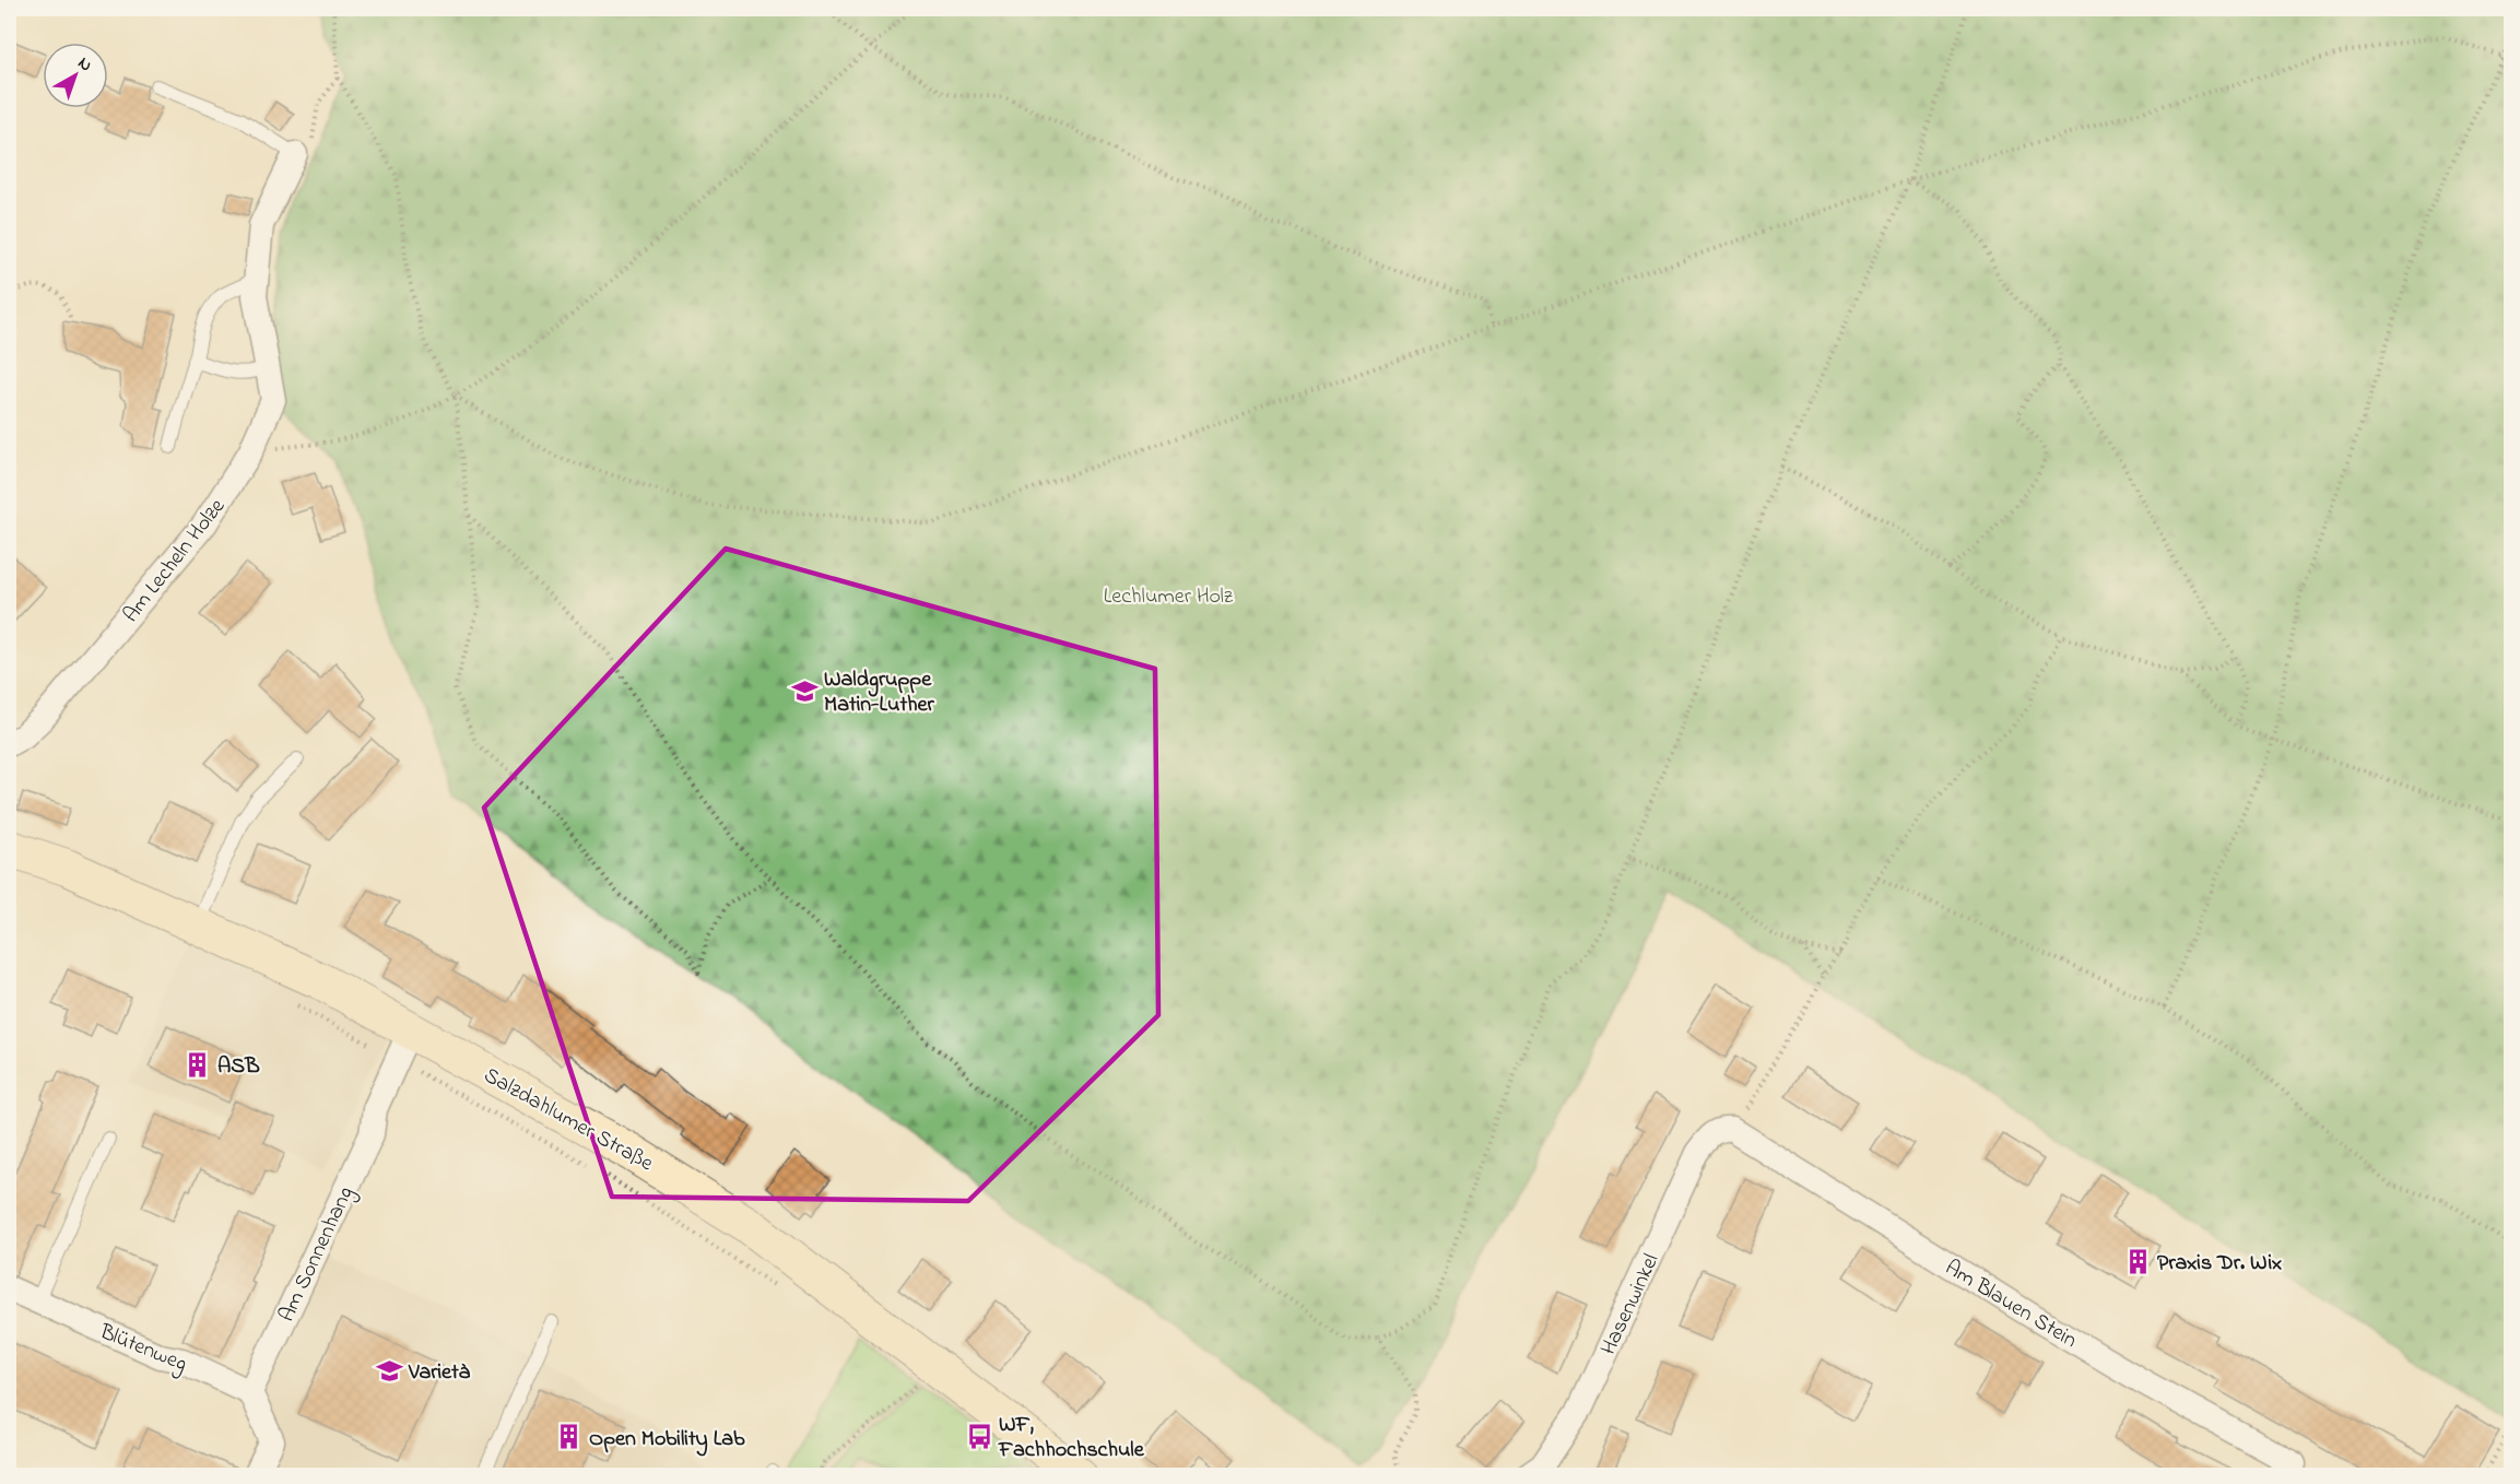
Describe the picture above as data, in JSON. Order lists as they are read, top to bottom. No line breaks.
{"streets":{"main road":["Salzdahlumer Straße"],"street":["Am Lecheln Holze","Am Sonnenhang","Am Blauen Stein","Hasenwinkel","Blütenweg"]},"crossings":[["Salzdahlumer Straße","Am Sonnenhang"],["Am Sonnenhang","Blütenweg"],["Am Blauen Stein","Hasenwinkel"]],"parks":["Lechlumer Holz"],"places":{"school or university":["Waldgruppe Matin-Luther","Varietà"],"building":["ASB","Praxis Dr. Wix","Open Mobility Lab"],"bus stop":["WF, Fachhochschule"]},"north":"top right"}
